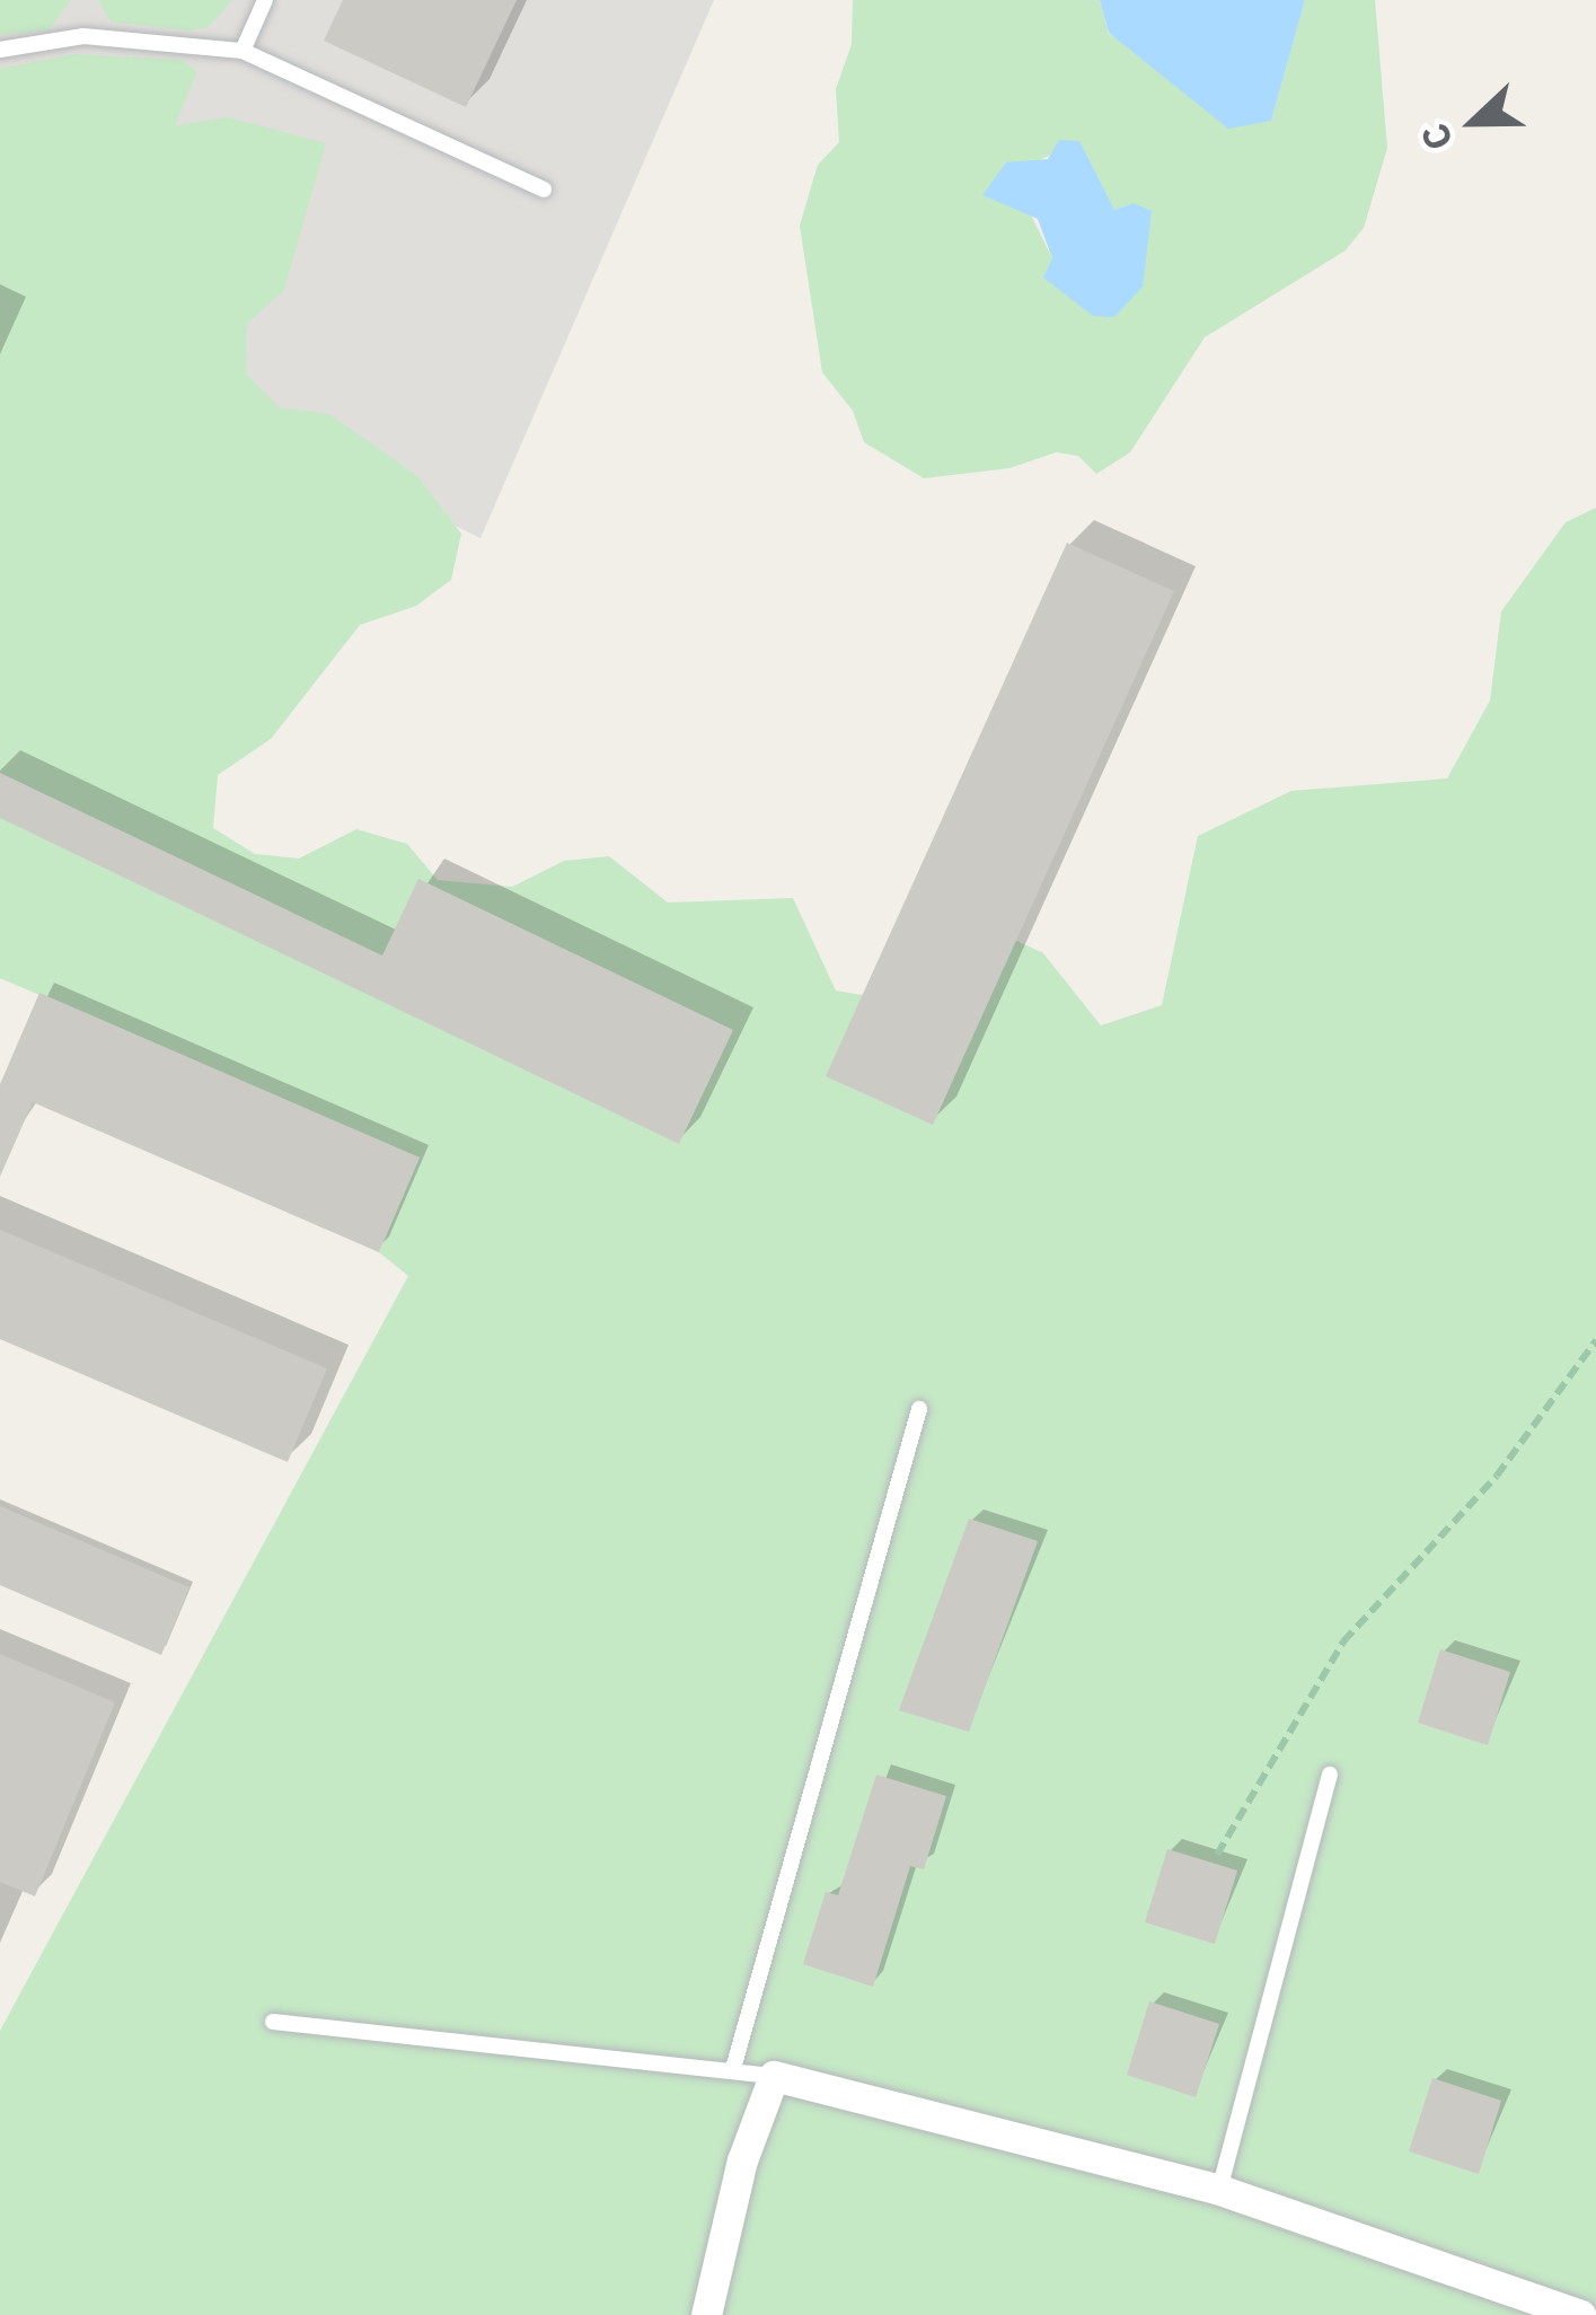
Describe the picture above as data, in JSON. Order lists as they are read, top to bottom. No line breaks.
{"north":"left"}
